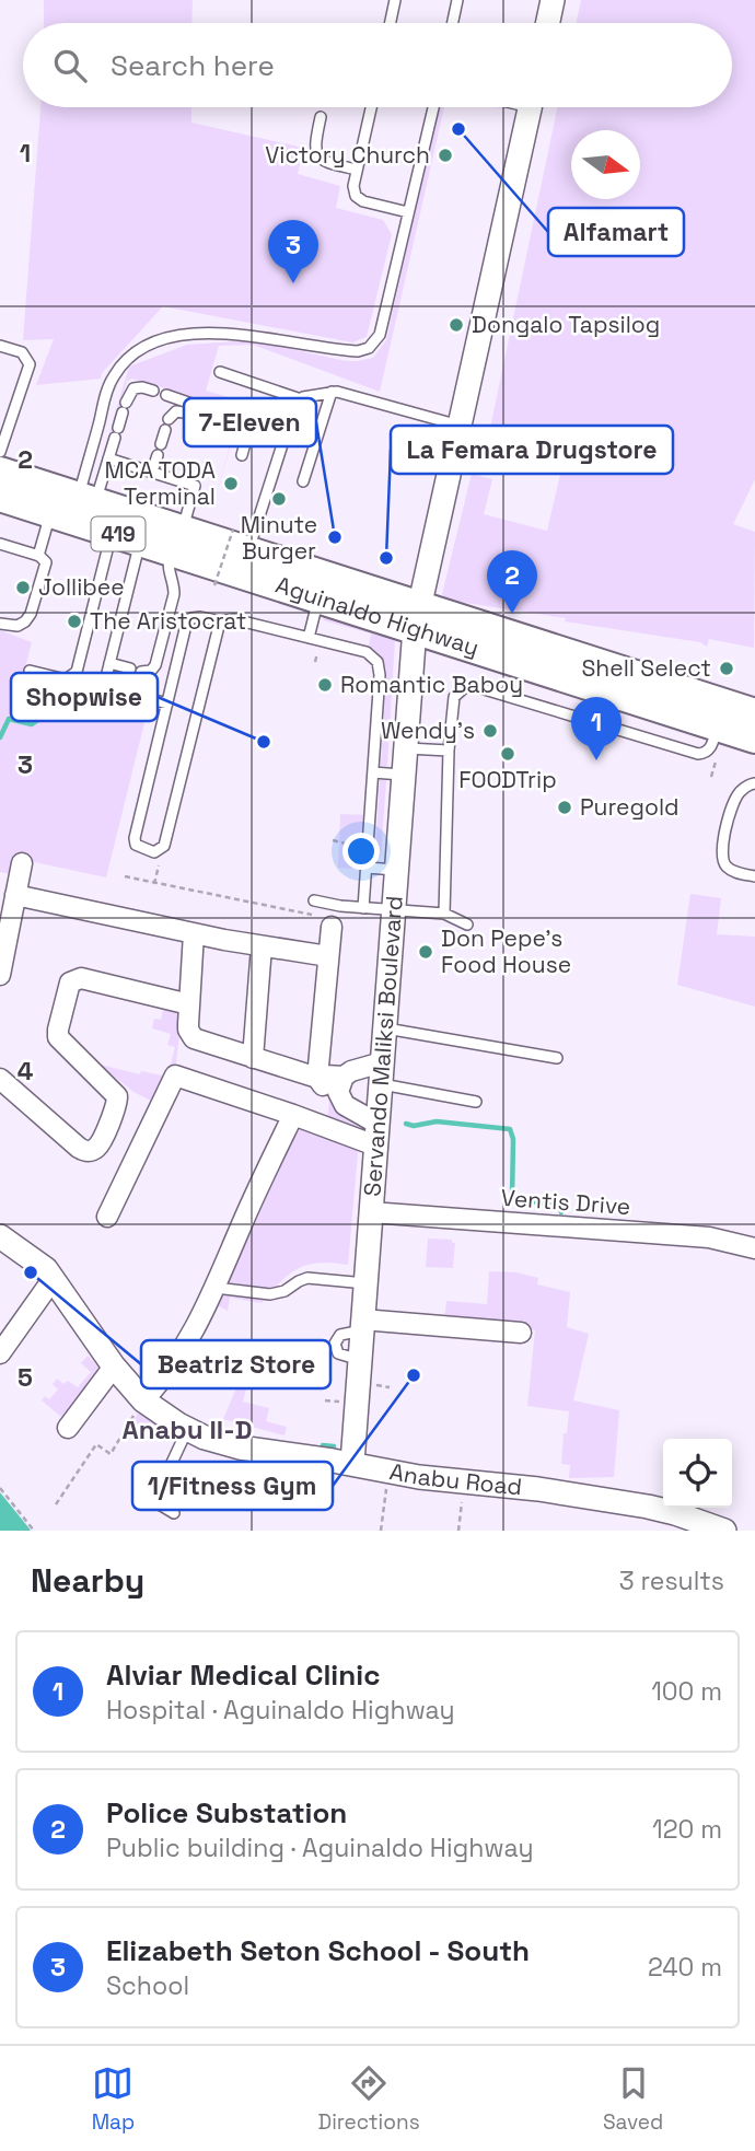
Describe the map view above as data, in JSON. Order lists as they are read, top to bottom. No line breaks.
{"streets":{"highway":["419","Aguinaldo Highway"],"street":["Servando Maliksi Boulevard","Ventis Drive","Anabu Road"]},"crossings":[["Aguinaldo Highway","Servando Maliksi Boulevard"],["Servando Maliksi Boulevard","Ventis Drive"],["Servando Maliksi Boulevard","Anabu Road"]],"districts":["Anabu II-D"],"places":["Alfamart","Victory Church","Dongalo Tapsilog","MCA TODA Terminal","Minute Burger","7-Eleven","La Femara Drugstore","Jollibee","The Aristocrat","Shell Select","Romantic Baboy","Wendy's","Shopwise","FOODTrip","Puregold","Don Pepe's Food House","Beatriz Store","1/Fitness Gym"],"north":"right","page":{"search":"Search here","pins":["3","2","1"],"heading":["Nearby","3 results"],"list":[{"mark":"1","name":"Alviar Medical Clinic","note":"Hospital · Aguinaldo Highway","value":"100 m"},{"mark":"2","name":"Police Substation","note":"Public building · Aguinaldo Highway","value":"120 m"},{"mark":"3","name":"Elizabeth Seton School - South","note":"School","value":"240 m"}],"nav":["Map","Directions","Saved"]},"grid":{"rows":["1","2","3","4","5"]}}
